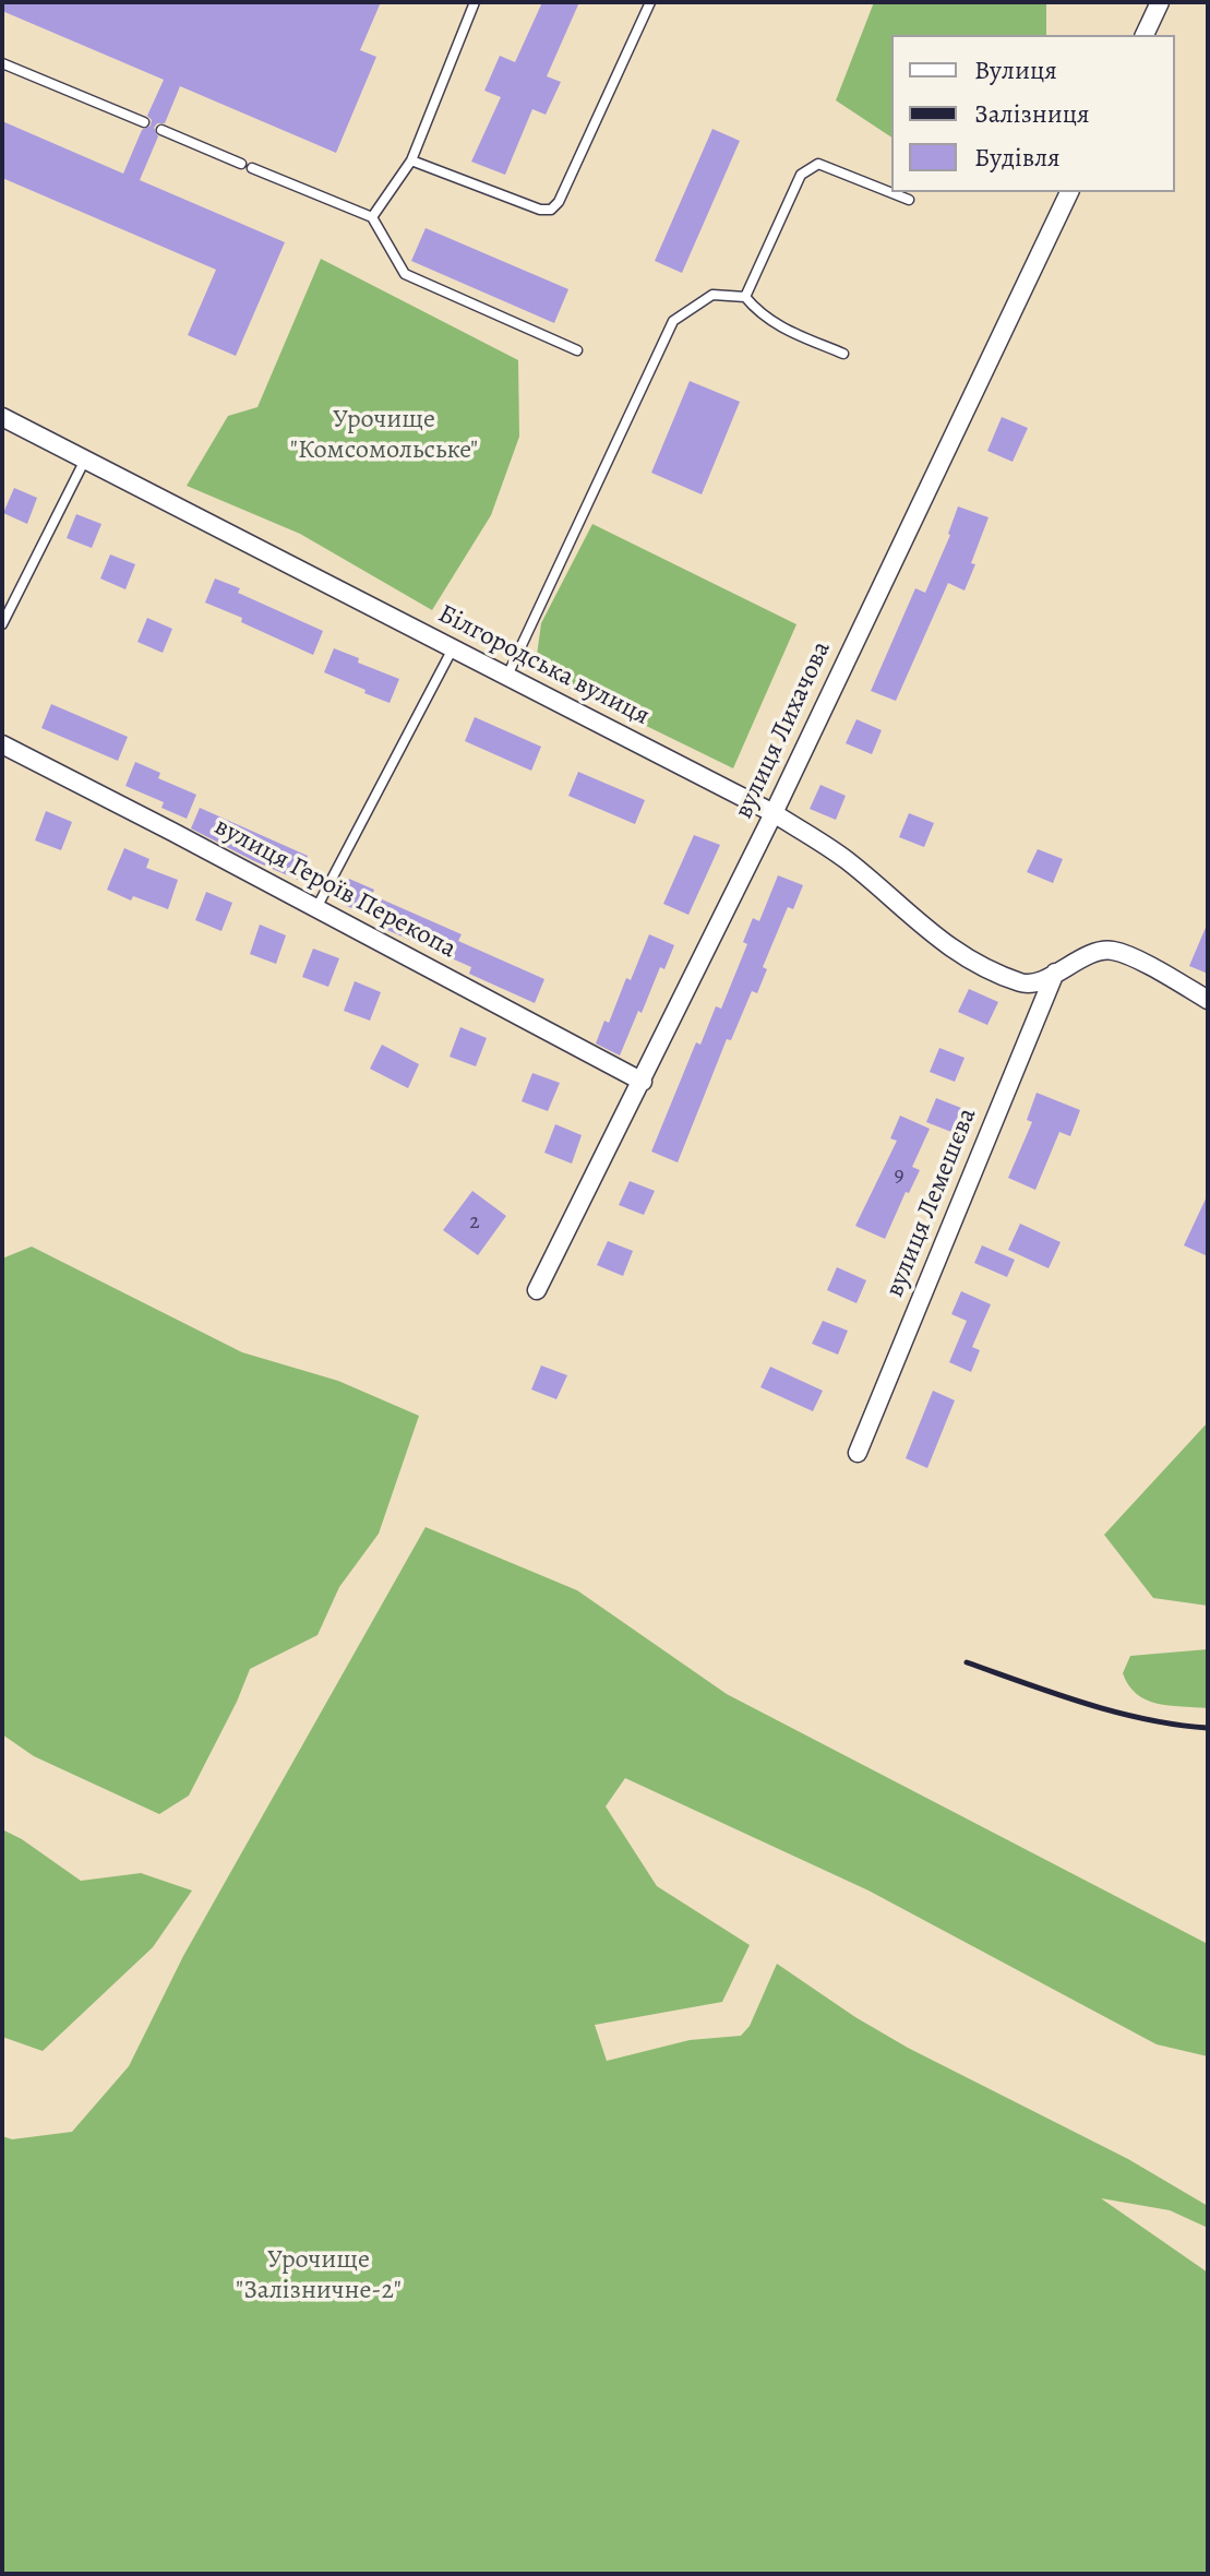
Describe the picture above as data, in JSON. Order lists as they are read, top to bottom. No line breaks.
{"streets":{"street":["Білгородська вулиця","вулиця Лихачова","вулиця Героїв Перекопа","вулиця Лемешєва"]},"crossings":[["Білгородська вулиця","вулиця Лихачова"],["Білгородська вулиця","вулиця Лемешєва"],["вулиця Лихачова","вулиця Героїв Перекопа"]],"parks":["Урочище \"Комсомольське\"","Урочище \"Залізничне-2\""],"house_numbers":["9","2"],"legend":["Вулиця","Залізниця","Будівля"]}
